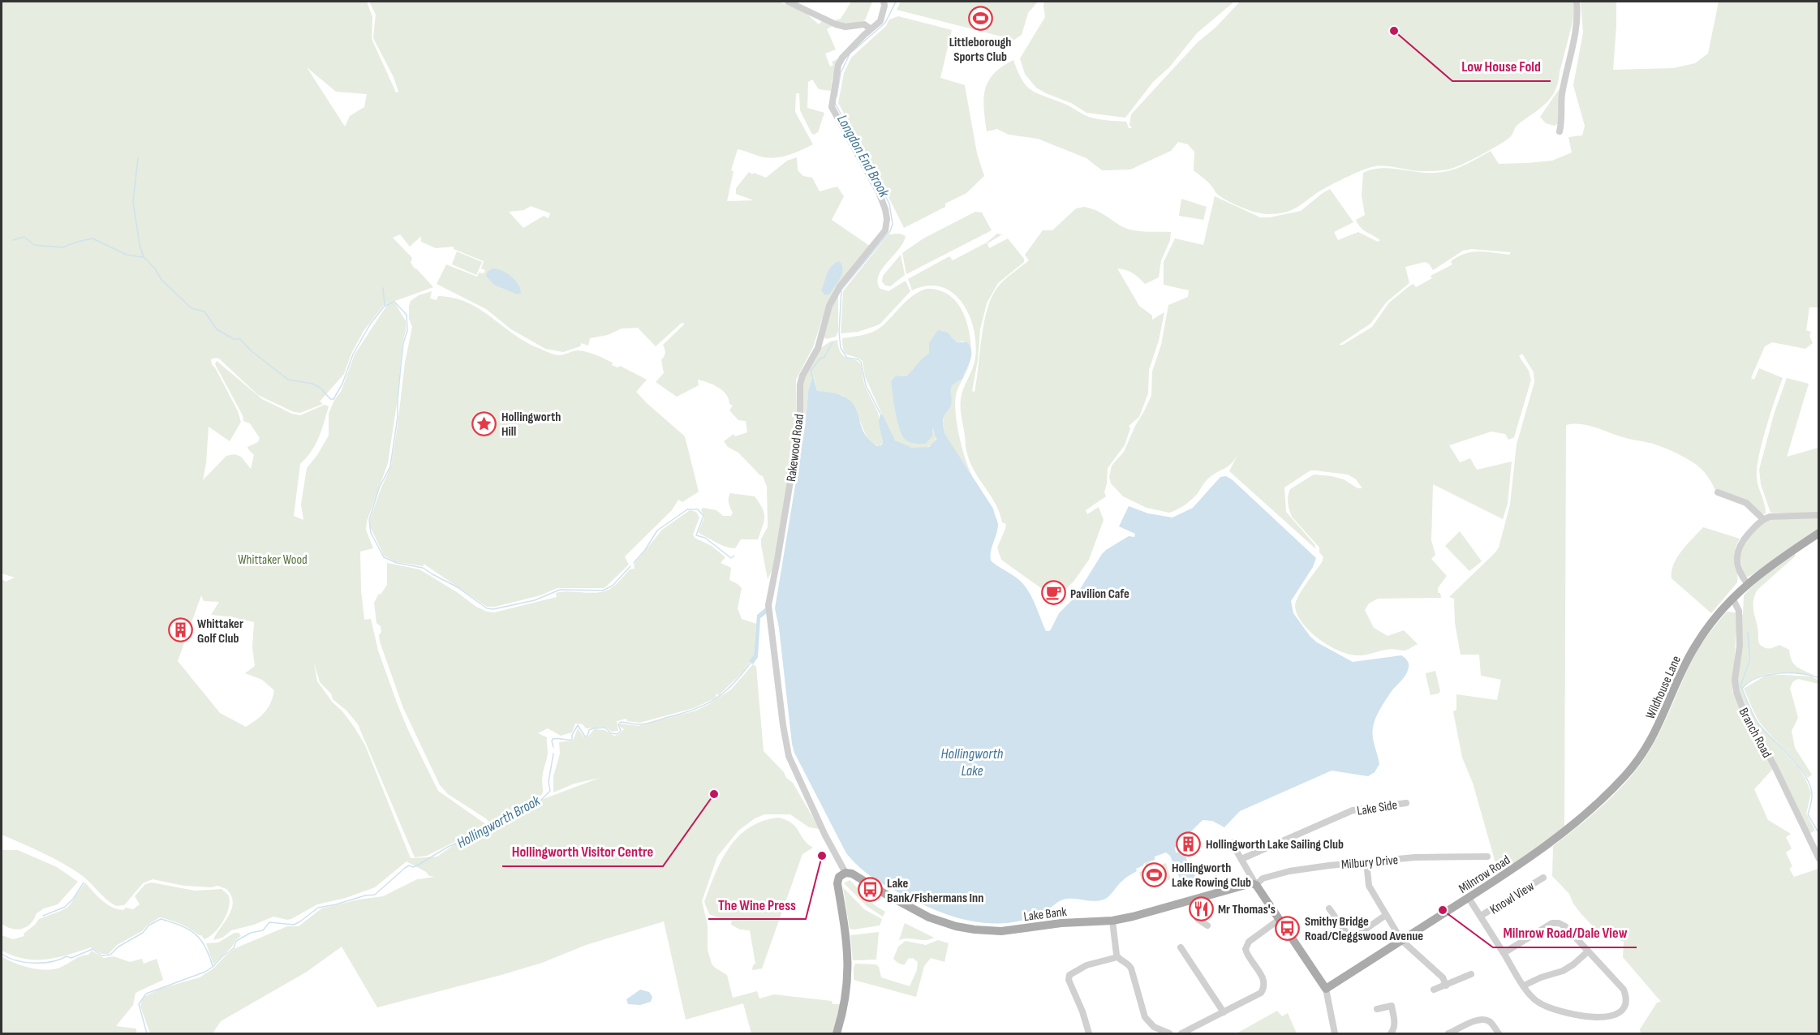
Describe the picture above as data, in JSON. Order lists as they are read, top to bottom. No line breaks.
{"streets":{"main road":["Wildhouse Lane","Milnrow Road","Lake Bank"],"street":["Rakewood Road","Branch Road","Lake Side","Milbury Drive","Knowl View"]},"crossings":[["Rakewood Road","Lake Bank"],["Wildhouse Lane","Branch Road"],["Wildhouse Lane","Milnrow Road"],["Milbury Drive","Lake Bank"]],"water":["Longdon End Brook","Hollingworth Lake","Hollingworth Brook"],"parks":["Whittaker Wood"],"places":{"sports":["Littleborough Sports Club","Hollingworth Lake Rowing Club"],"other":["Low House Fold","Hollingworth Visitor Centre","The Wine Press","Milnrow Road/Dale View"],"place":["Hollingworth Hill"],"cafe":["Pavilion Cafe"],"building":["Whittaker Golf Club","Hollingworth Lake Sailing Club"],"bus stop":["Lake Bank/Fishermans Inn","Smithy Bridge Road/Cleggswood Avenue"],"restaurant":["Mr Thomas's"]}}
